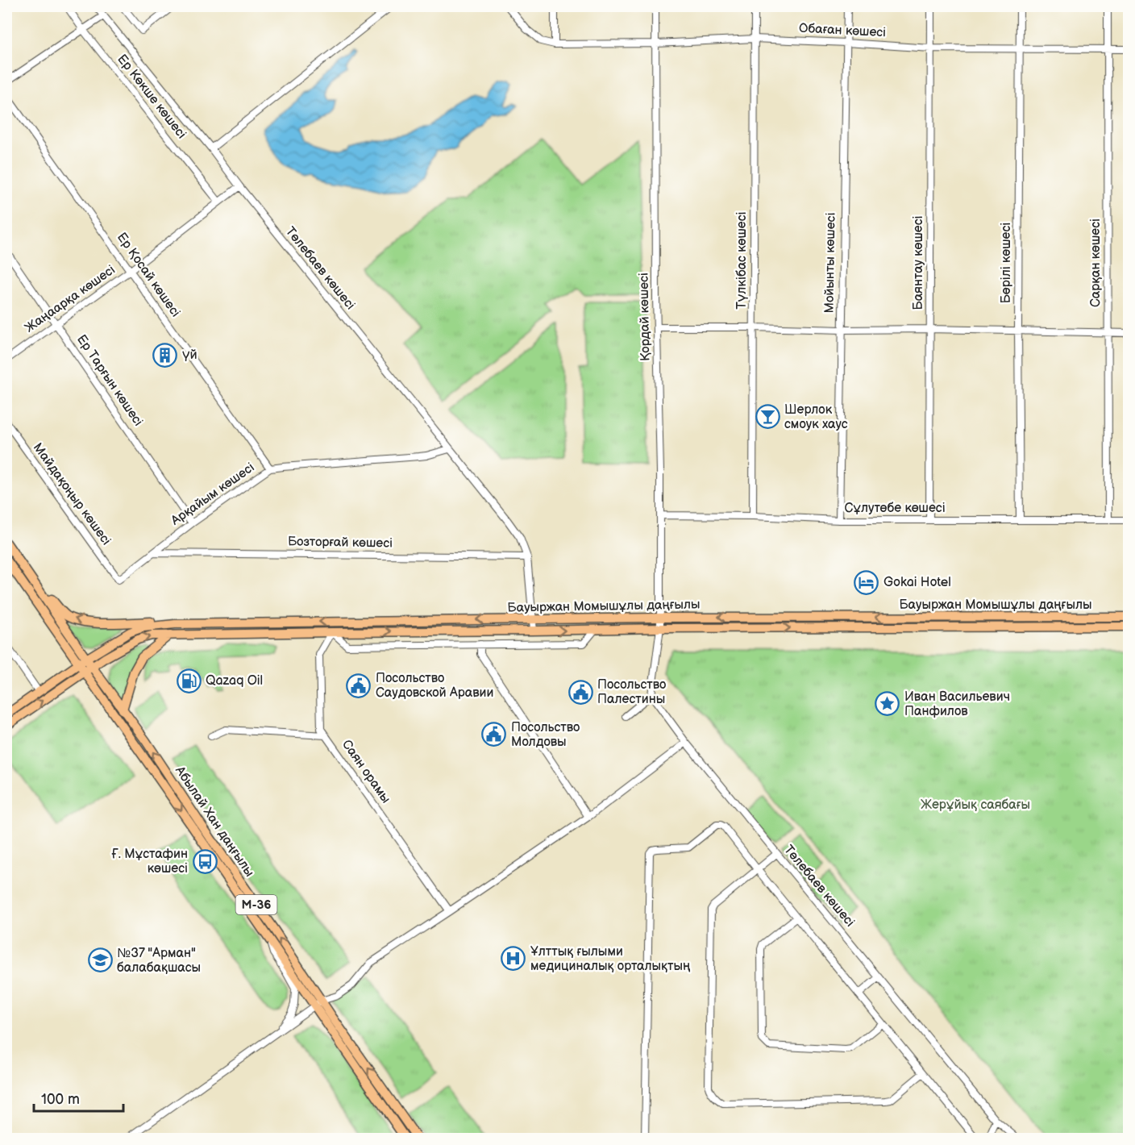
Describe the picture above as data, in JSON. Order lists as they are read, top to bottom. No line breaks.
{"streets":{"main road":["Бауыржан Момышұлы даңғылы","Абылай Хан даңғылы","M-36"],"street":["Обаған көшесі","Ер Көкше көшесі","Түлкібас көшесі","Мойынты көшесі","Баянтау көшесі","Бөрілі көшесі","Сарқан көшесі","Төлебаев көшесі","Ер Қосай көшесі","Жаңаарқа көшесі","Қордай көшесі","Ер Тарғын көшесі","Майдақоңыр көшесі","Арқайым көшесі","Сұлутөбе көшесі","Бозторғай көшесі","Саян орамы"]},"crossings":[["Обаған көшесі","Түлкібас көшесі"],["Обаған көшесі","Мойынты көшесі"],["Обаған көшесі","Баянтау көшесі"],["Обаған көшесі","Бөрілі көшесі"],["Обаған көшесі","Сарқан көшесі"],["Обаған көшесі","Қордай көшесі"],["Ер Көкше көшесі","Жаңаарқа көшесі"],["Түлкібас көшесі","Сұлутөбе көшесі"],["Мойынты көшесі","Сұлутөбе көшесі"],["Баянтау көшесі","Сұлутөбе көшесі"],["Бөрілі көшесі","Сұлутөбе көшесі"],["Сарқан көшесі","Сұлутөбе көшесі"],["Төлебаев көшесі","Жаңаарқа көшесі"],["Төлебаев көшесі","Арқайым көшесі"],["Төлебаев көшесі","Бозторғай көшесі"],["Төлебаев көшесі","Бауыржан Момышұлы даңғылы"],["Ер Қосай көшесі","Жаңаарқа көшесі"],["Ер Қосай көшесі","Арқайым көшесі"],["Жаңаарқа көшесі","Ер Тарғын көшесі"],["Қордай көшесі","Сұлутөбе көшесі"],["Қордай көшесі","Бауыржан Момышұлы даңғылы"],["Ер Тарғын көшесі","Арқайым көшесі"],["Майдақоңыр көшесі","Арқайым көшесі"],["Арқайым көшесі","Бозторғай көшесі"],["Бауыржан Момышұлы даңғылы","Саян орамы"],["Бауыржан Момышұлы даңғылы","Абылай Хан даңғылы"]],"parks":["Жерұйық саябағы"],"places":{"building":["үй"],"bar":["Шерлок смоук хаус"],"hotel":["Gokai Hotel"],"fuel station":["Qazaq Oil"],"public building":["Посольство Саудовской Аравии","Посольство Палестины","Посольство Молдовы"],"place":["Иван Васильевич Панфилов"],"bus stop":["Ғ. Мұстафин көшесі"],"hospital":["Ұлттық ғылыми медициналық орталықтың"],"school or university":["№37 \"Арман\" балабақшасы"]},"scale_bar":"100 m"}
